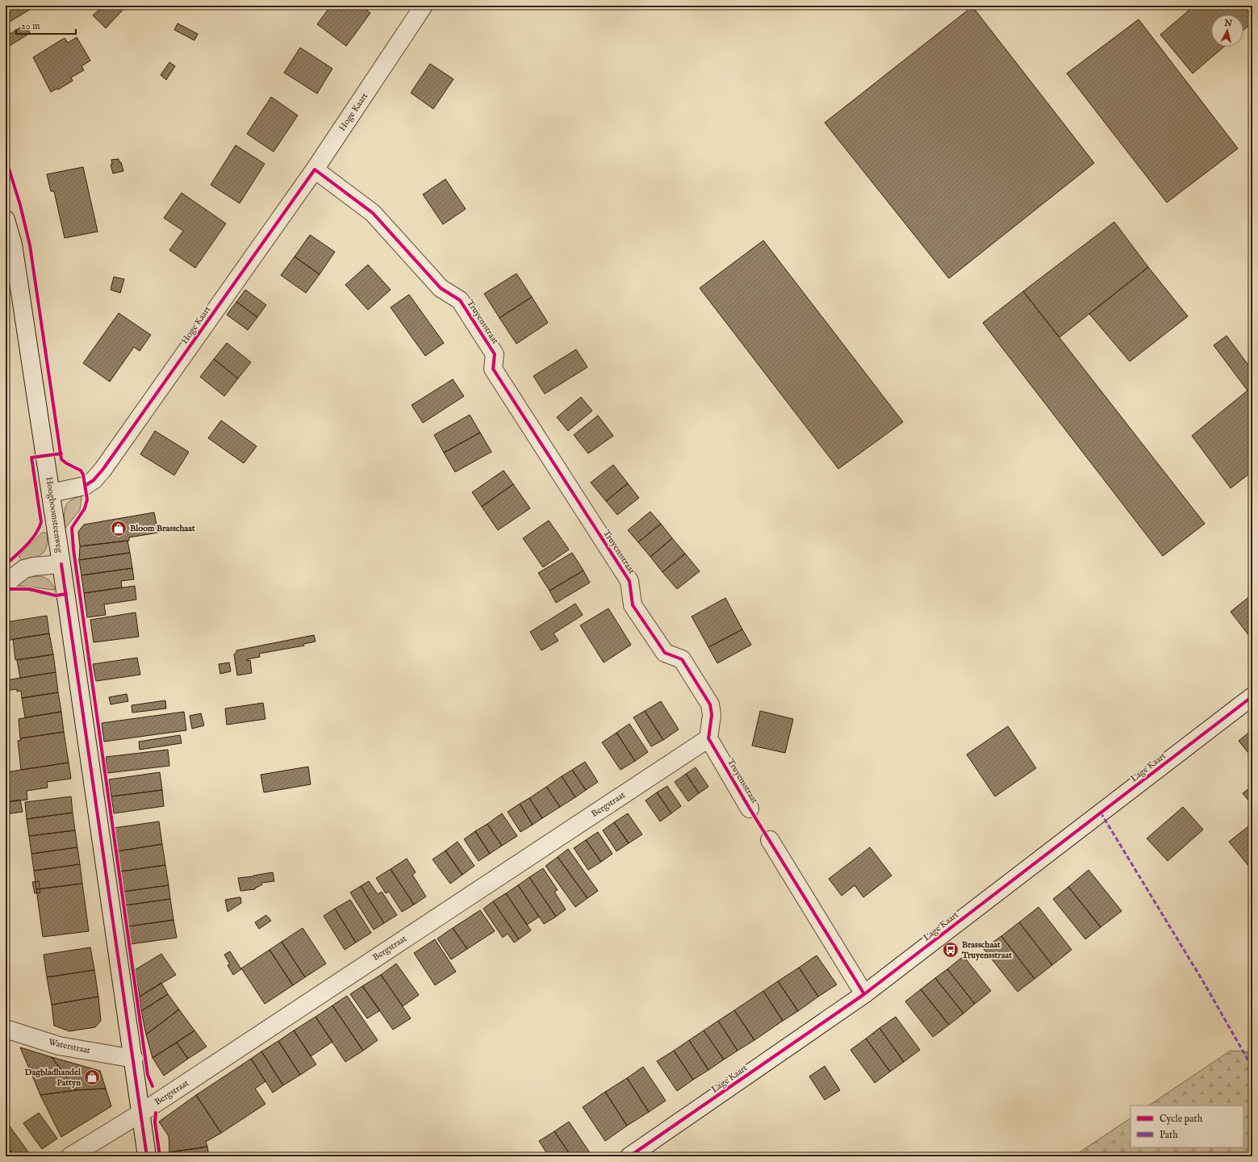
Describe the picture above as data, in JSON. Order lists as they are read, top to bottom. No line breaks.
{"streets":{"street":["Hoge Kaart","Truyensstraat","Hoogboomsteenweg","Lage Kaart","Bergstraat","Waterstraat"]},"crossings":[["Hoge Kaart","Truyensstraat"],["Hoge Kaart","Hoogboomsteenweg"],["Truyensstraat","Bergstraat"],["Hoogboomsteenweg","Bergstraat"],["Hoogboomsteenweg","Waterstraat"]],"places":{"shop":["Bloom Brasschaat","Dagbladhandel Pattyn"],"bus stop":["Brasschaat Truyensstraat"]},"legend":["Cycle path","Path"],"scale_bar":"20 m","north":"top"}
